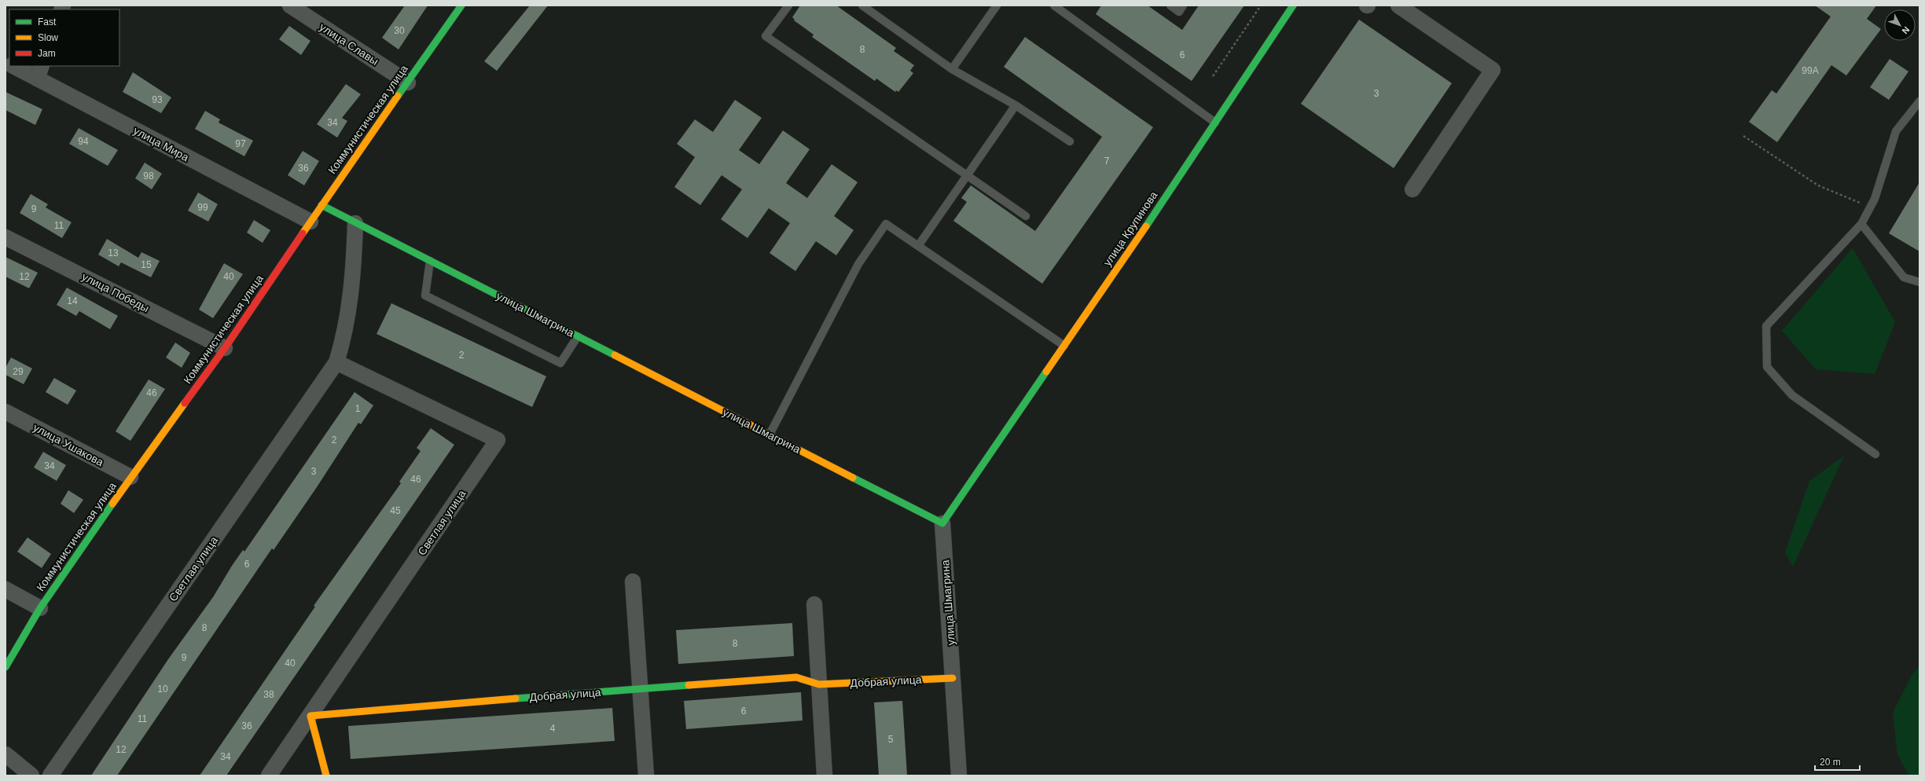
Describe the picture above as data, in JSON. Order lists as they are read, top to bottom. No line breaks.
{"streets":{"street":["улица Славы","Коммунистическая улица","улица Мира","улица Крупинова","улица Победы","улица Шмагрина","улица Ушакова","Светлая улица","Добрая улица"]},"crossings":[["улица Славы","Коммунистическая улица"],["Коммунистическая улица","улица Мира"],["Коммунистическая улица","улица Победы"],["Коммунистическая улица","улица Шмагрина"],["Коммунистическая улица","улица Ушакова"],["улица Крупинова","улица Шмагрина"],["улица Шмагрина","Добрая улица"],["Светлая улица","Добрая улица"]],"house_numbers":["30","8","6","99А","3","93","34","94","97","7","36","98","99","9","11","13","15","12","40","14","2","29","46","1","2","34","3","46","45","6","8","8","9","40","10","38","6","11","36","4","5","12","34"],"legend":["Fast","Slow","Jam"],"scale_bar":"20 m","north":"bottom right"}
